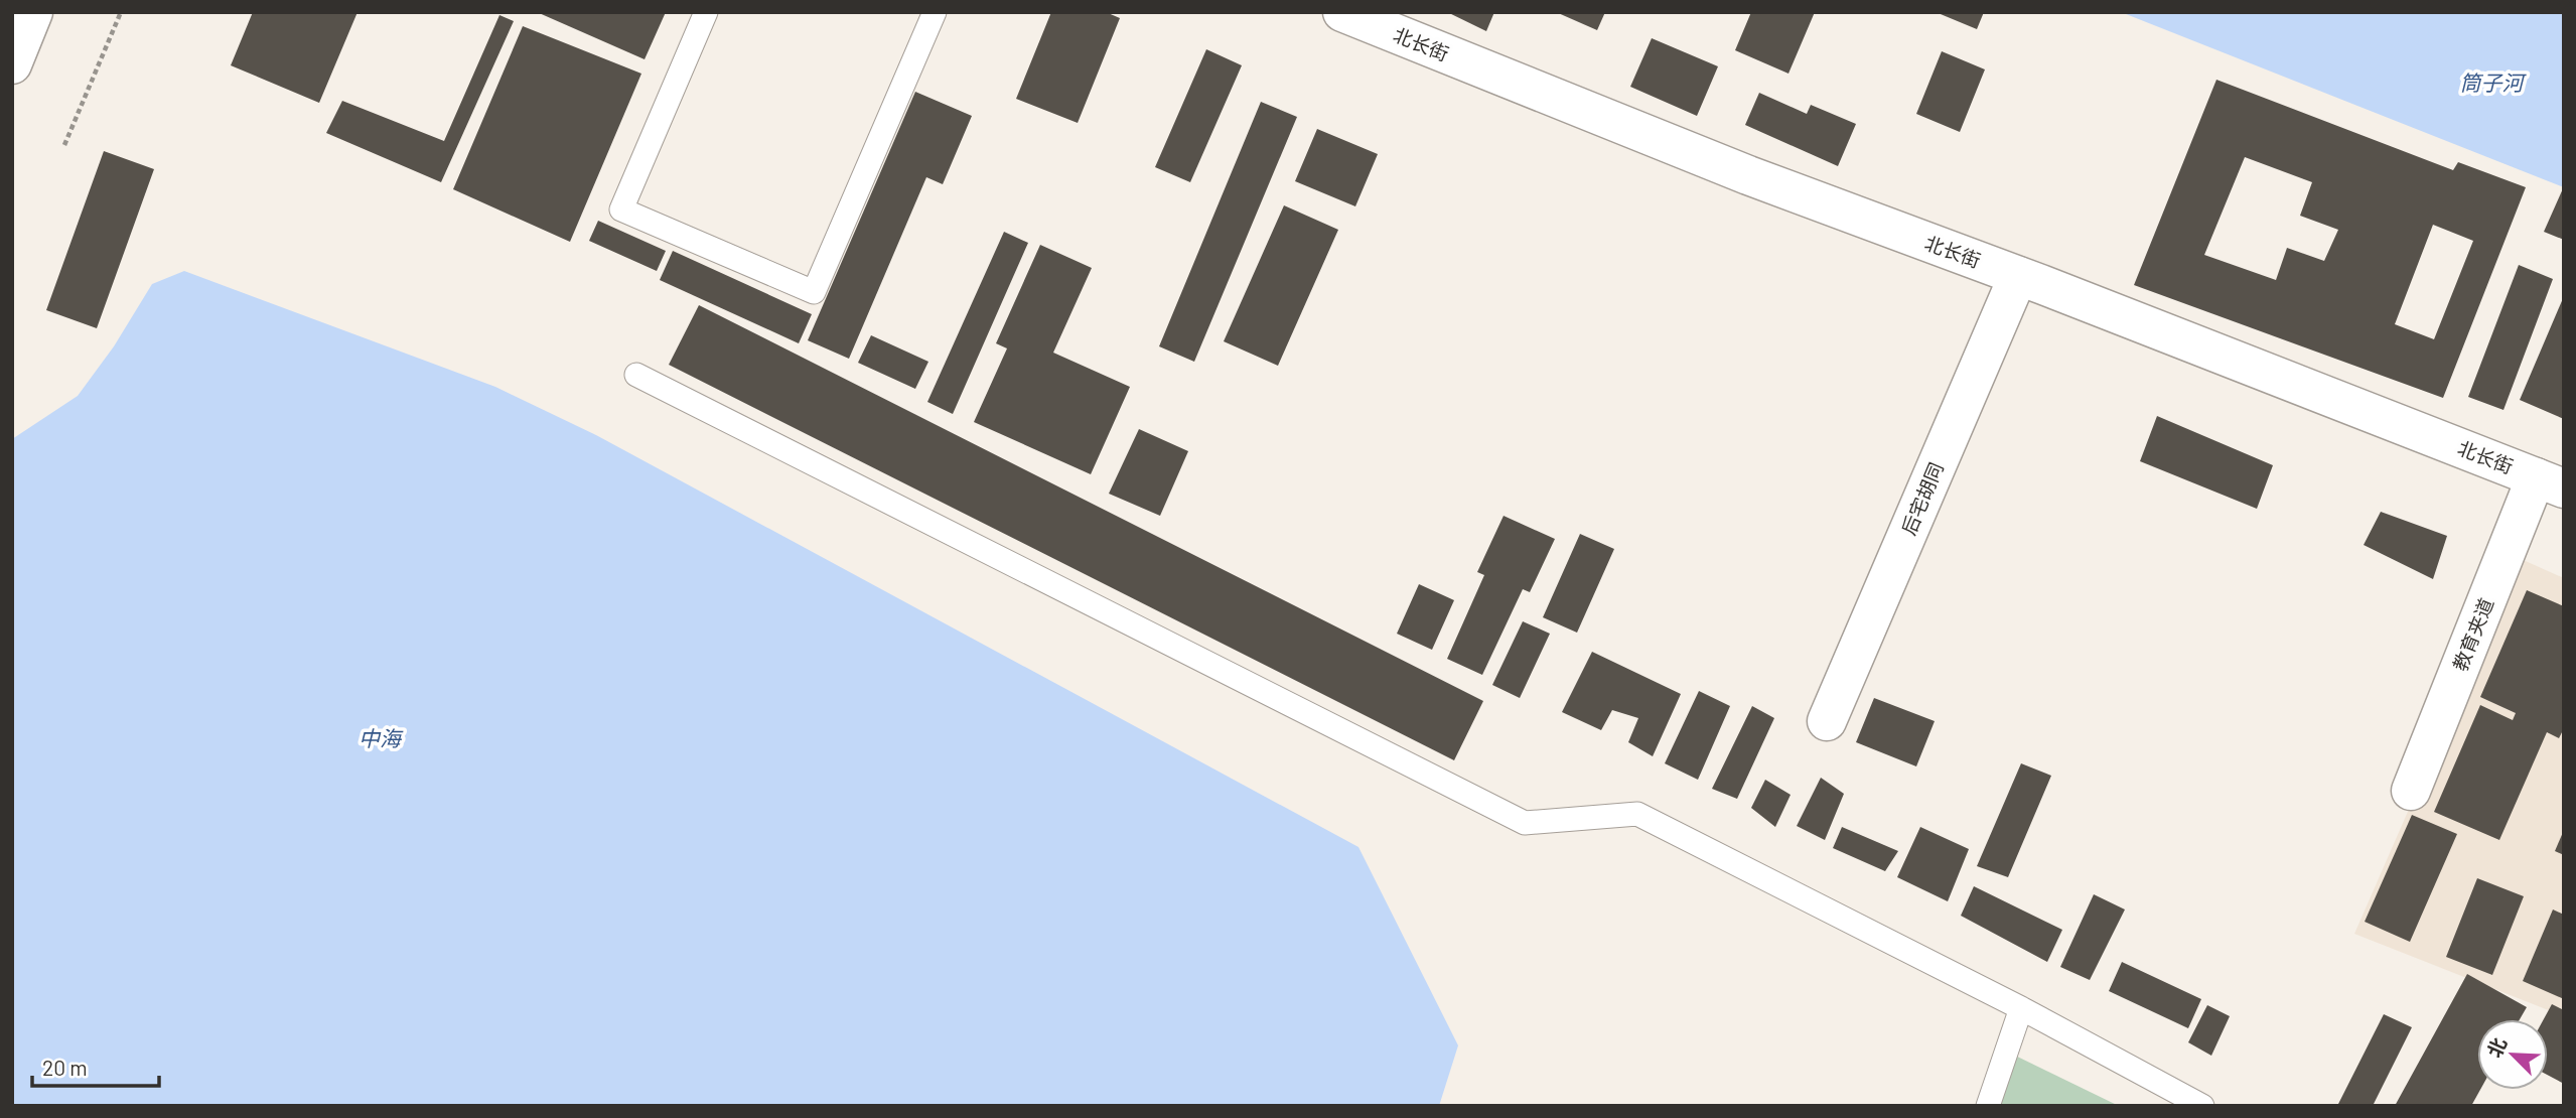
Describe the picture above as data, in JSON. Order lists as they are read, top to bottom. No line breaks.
{"streets":{"street":["北长街","后宅胡同","教育夹道"]},"crossings":[["北长街","后宅胡同"],["北长街","教育夹道"]],"water":["筒子河","中海"],"scale_bar":"20 m","north":"top left"}
